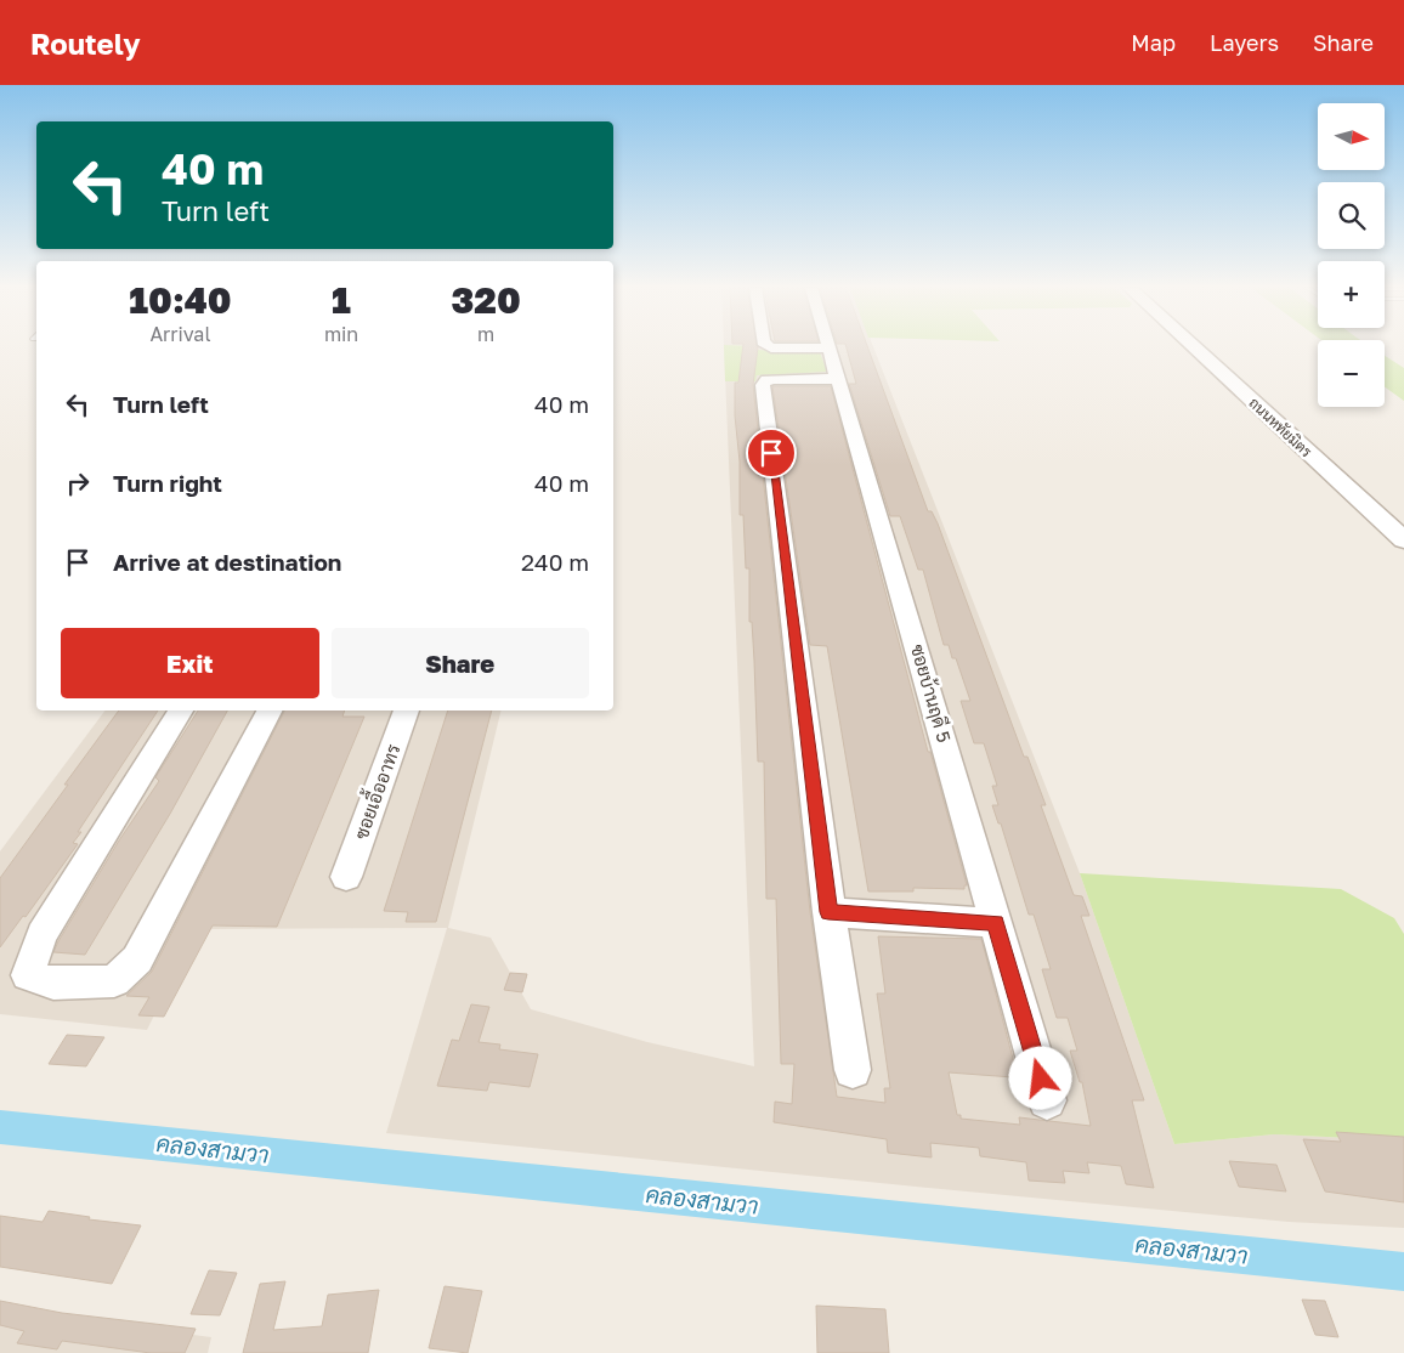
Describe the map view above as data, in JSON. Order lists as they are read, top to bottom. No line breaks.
{"streets":{"street":["ถนนหทัยมิตร","ซอยบ้านฤดี 5","ซอยเอื้ออาทร"]},"water":["คลองสามวา"],"north":"right","page":{"header":"Routely","nav":["Map","Layers","Share"],"map_buttons":["+","−"],"turn":["40 m","Turn left"],"eta":["10:40","Arrival","1","min","320","m"],"list":[{"name":"Turn left","value":"40 m"},{"name":"Turn right","value":"40 m"},{"name":"Arrive at destination","value":"240 m"}],"buttons":["Exit","Share"]}}
